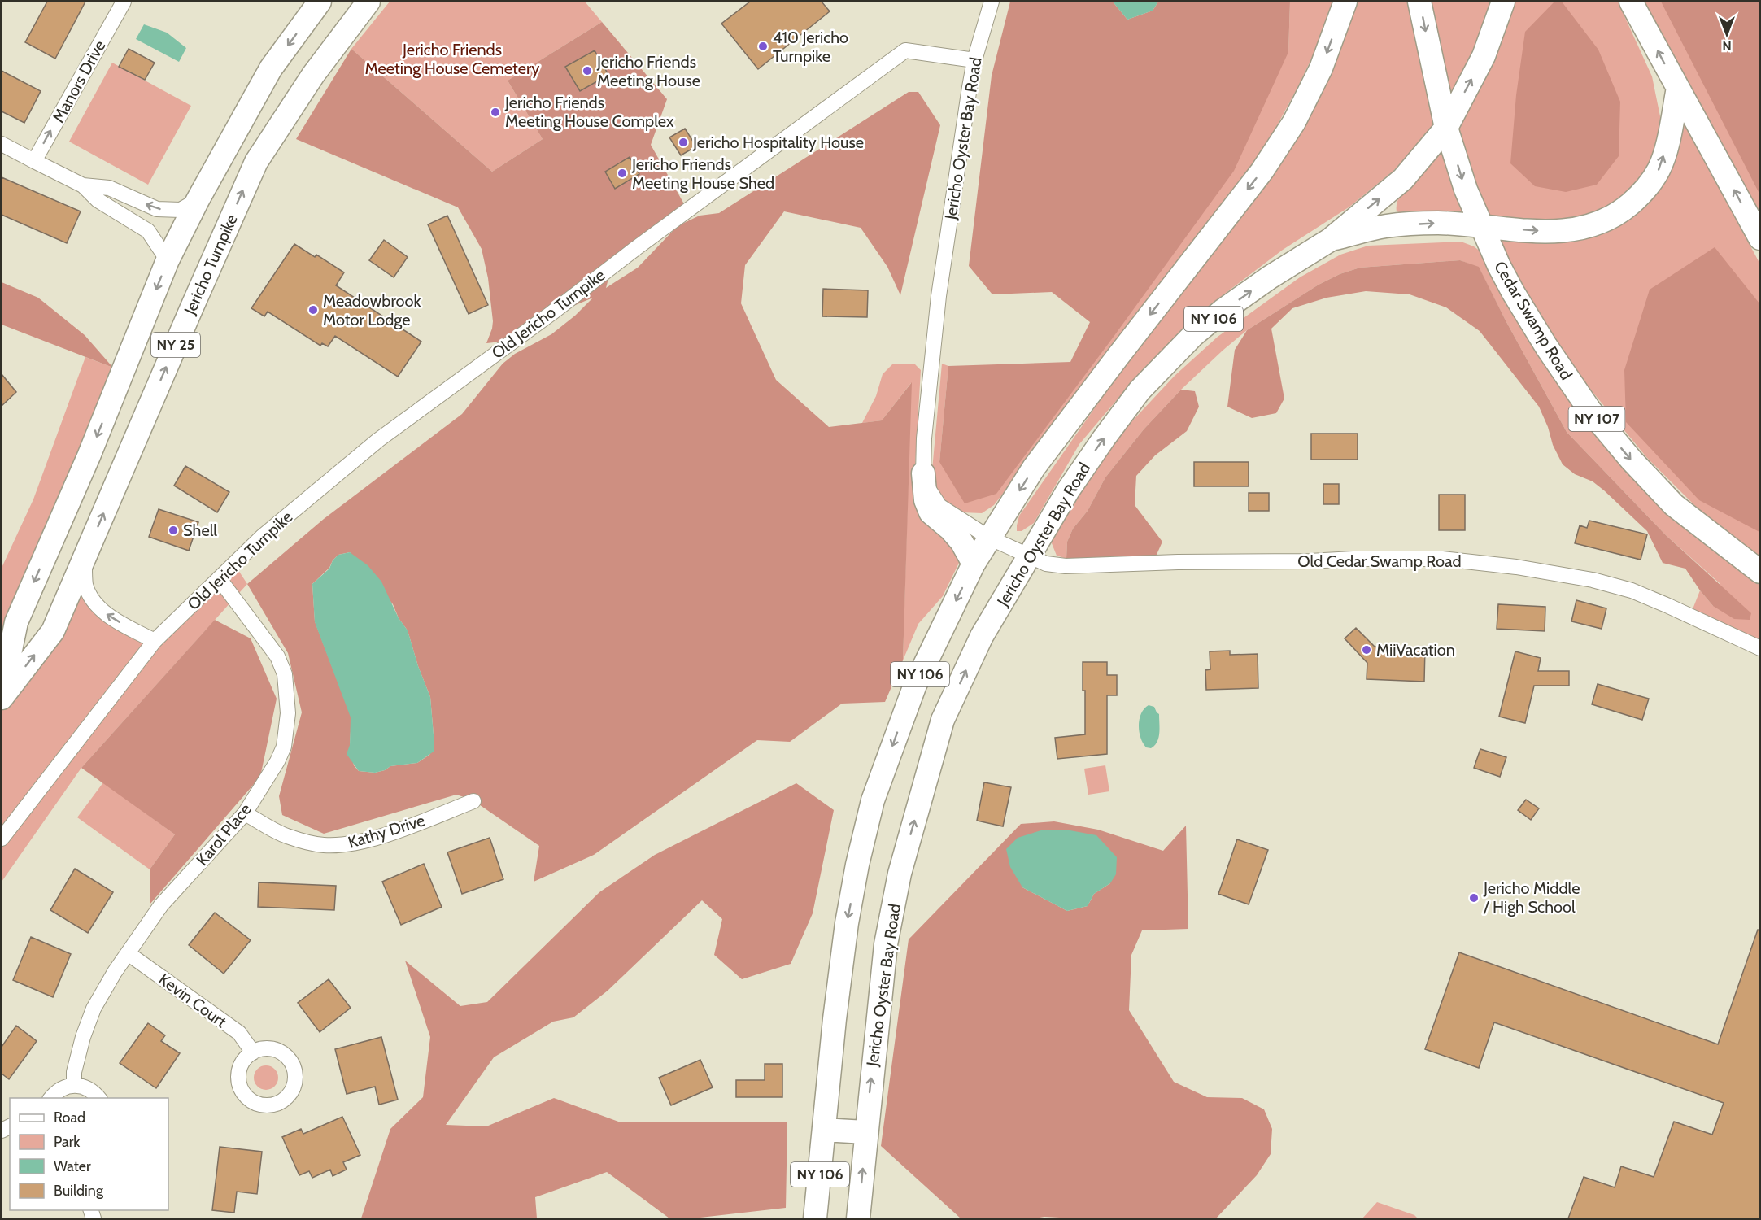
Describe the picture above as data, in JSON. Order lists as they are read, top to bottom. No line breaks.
{"streets":{"main road":["Jericho Oyster Bay Road","Jericho Turnpike","NY 106","Cedar Swamp Road","NY 25","NY 107"],"street":["Manors Drive","Old Jericho Turnpike","Old Cedar Swamp Road","Kathy Drive","Karol Place","Kevin Court"]},"crossings":[["Jericho Oyster Bay Road","Old Jericho Turnpike"],["Jericho Oyster Bay Road","NY 106"],["Jericho Oyster Bay Road","Cedar Swamp Road"],["Jericho Oyster Bay Road","Old Cedar Swamp Road"],["Old Jericho Turnpike","Karol Place"],["NY 106","Old Cedar Swamp Road"],["Kathy Drive","Karol Place"],["Karol Place","Kevin Court"]],"one_way":["Manors Drive","Jericho Oyster Bay Road","Cedar Swamp Road"],"parks":["Jericho Friends Meeting House Cemetery"],"places":["410 Jericho Turnpike","Jericho Friends Meeting House","Jericho Friends Meeting House Complex","Jericho Hospitality House","Jericho Friends Meeting House Shed","Meadowbrook Motor Lodge","Shell","MiiVacation","Jericho Middle / High School"],"legend":["Road","Park","Water","Building"],"north":"bottom"}
